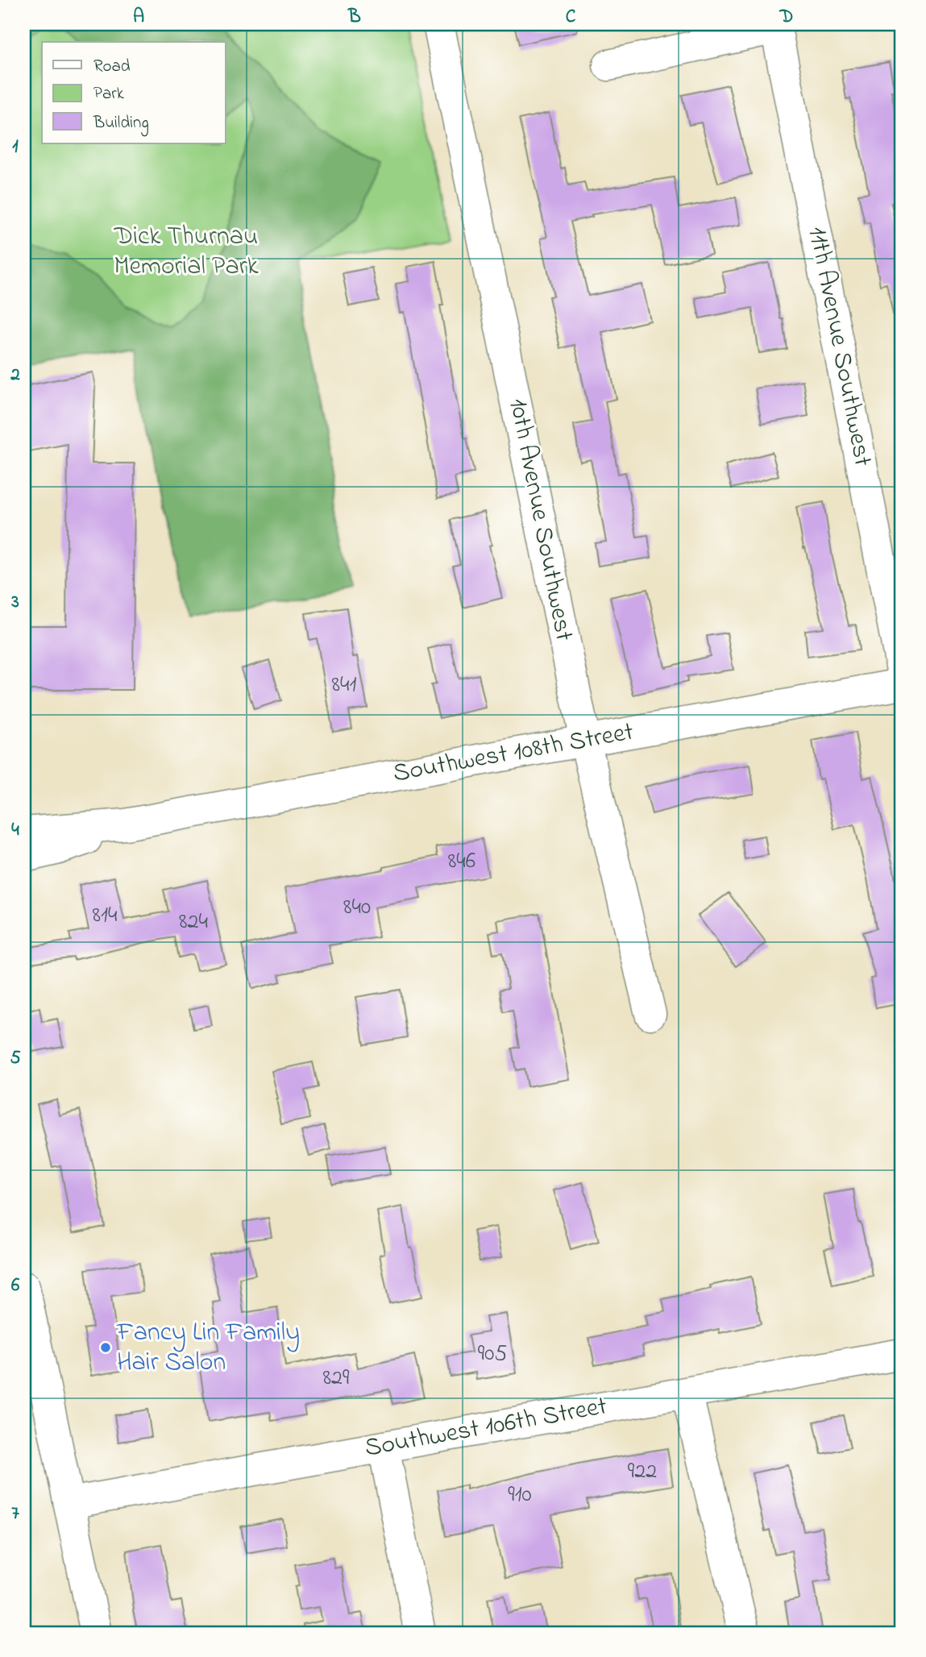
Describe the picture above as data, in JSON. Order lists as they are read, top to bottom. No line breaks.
{"streets":{"street":["11th Avenue Southwest","10th Avenue Southwest","Southwest 108th Street","Southwest 106th Street"]},"crossings":[["10th Avenue Southwest","Southwest 108th Street"]],"parks":["Dick Thurnau Memorial Park"],"places":["Fancy Lin Family Hair Salon"],"house_numbers":["841","846","840","814","824","905","829","922","910"],"legend":["Road","Park","Building"],"grid":{"columns":["A","B","C","D"],"rows":["1","2","3","4","5","6","7"]}}
